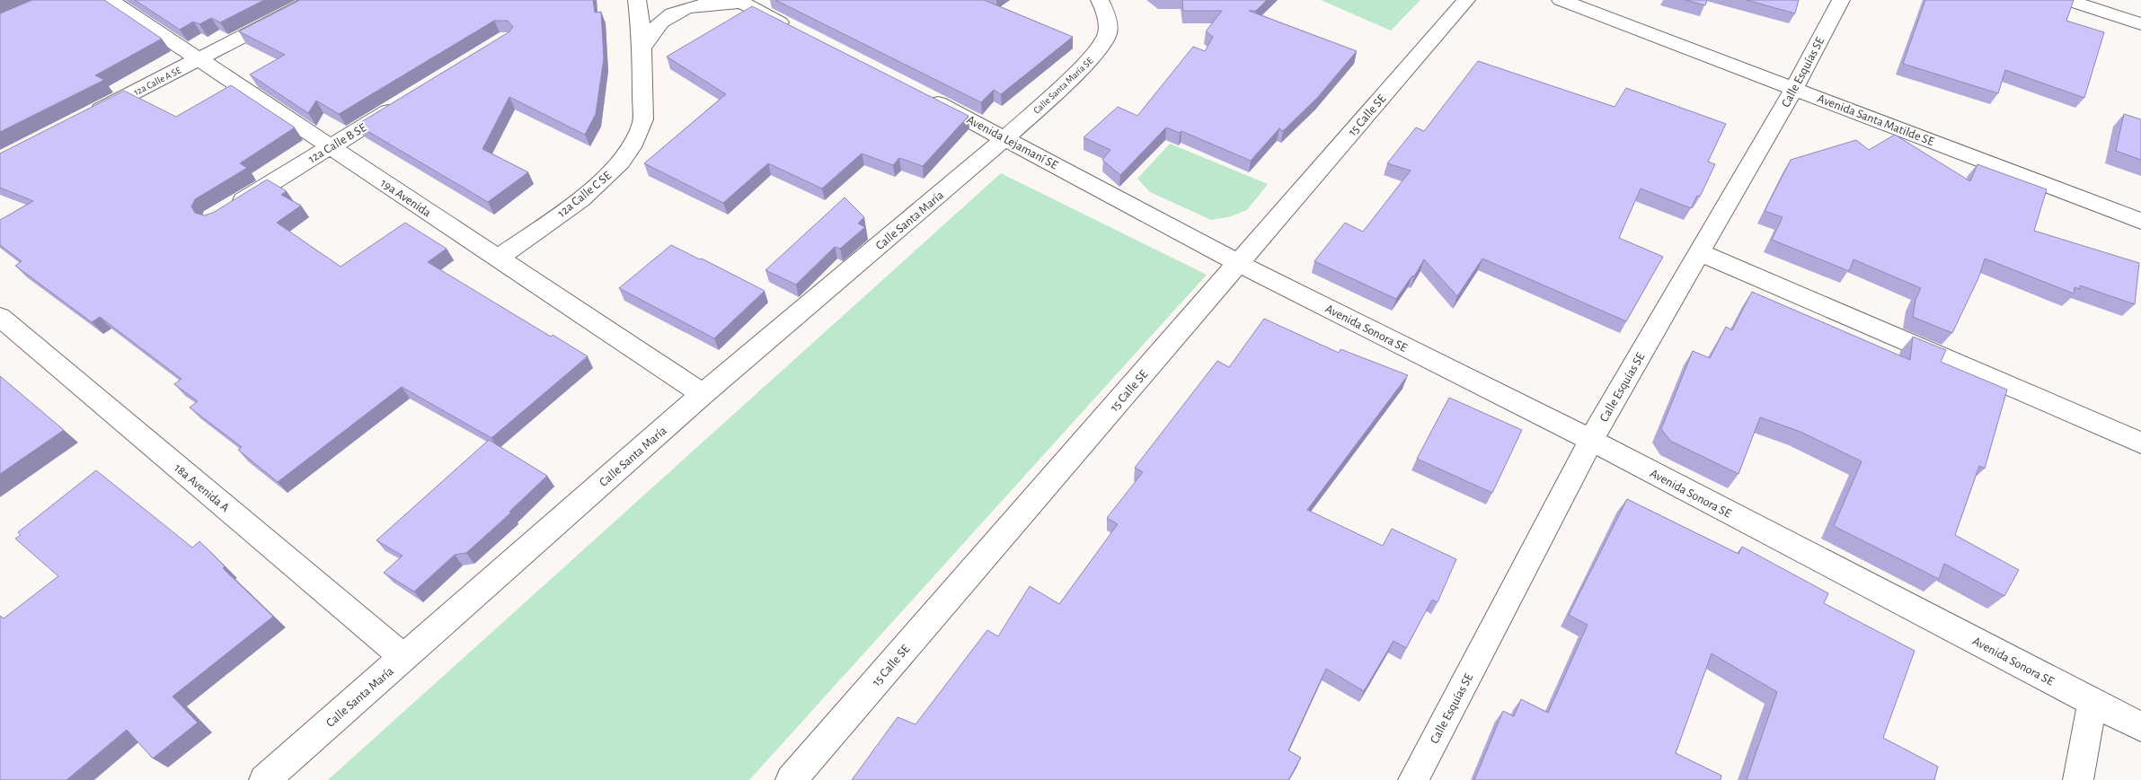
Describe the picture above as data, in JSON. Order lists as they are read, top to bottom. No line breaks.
{"streets":{"street":["Calle Esquías SE","12a Calle A SE","Calle Santa María SE","15 Calle SE","Avenida Santa Matilde SE","Avenida Lejamaní SE","12a Calle B SE","12a Calle C SE","19a Avenida","Calle Santa María","Avenida Sonora SE","18a Avenida A"]},"crossings":[["Calle Esquías SE","Avenida Santa Matilde SE"],["Calle Esquías SE","Avenida Sonora SE"],["12a Calle A SE","19a Avenida"],["Calle Santa María SE","Avenida Lejamaní SE"],["Calle Santa María SE","Calle Santa María"],["15 Calle SE","Avenida Lejamaní SE"],["15 Calle SE","Avenida Sonora SE"],["Avenida Lejamaní SE","Calle Santa María"],["Avenida Lejamaní SE","Avenida Sonora SE"],["12a Calle B SE","19a Avenida"],["12a Calle C SE","19a Avenida"],["19a Avenida","Calle Santa María"],["Calle Santa María","18a Avenida A"]]}
